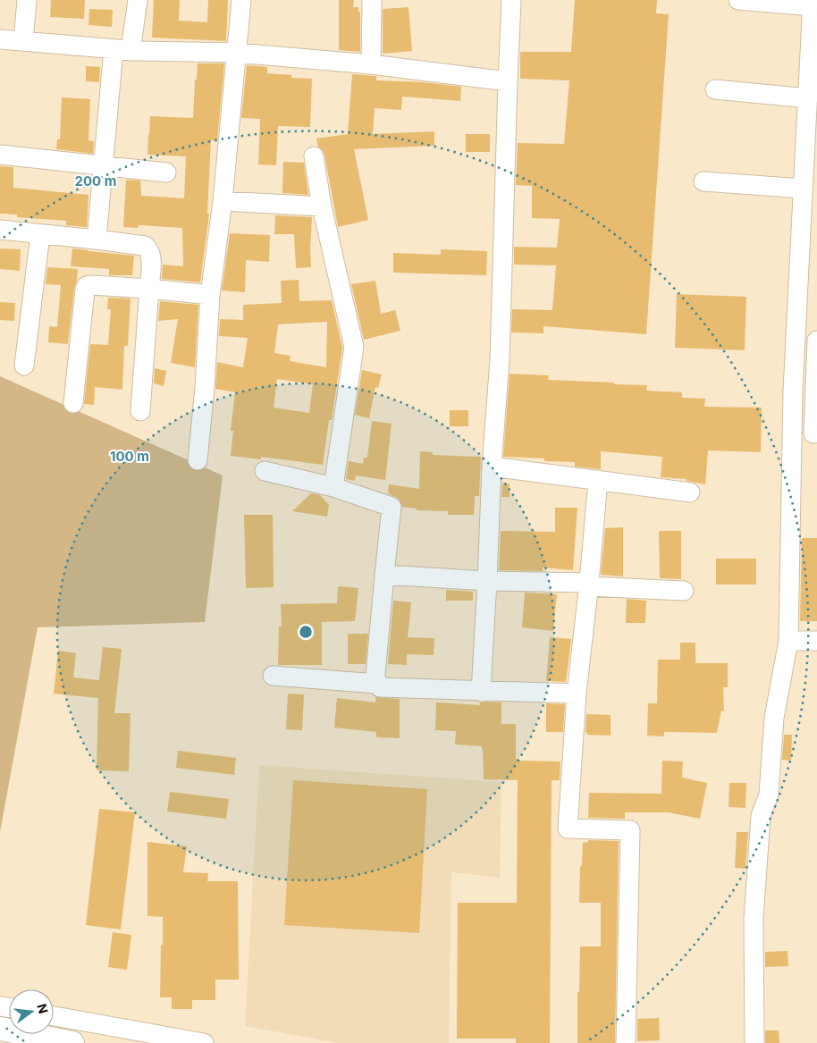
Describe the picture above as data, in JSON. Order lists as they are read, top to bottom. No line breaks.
{"north":"right","rings":["200 m","100 m"]}
